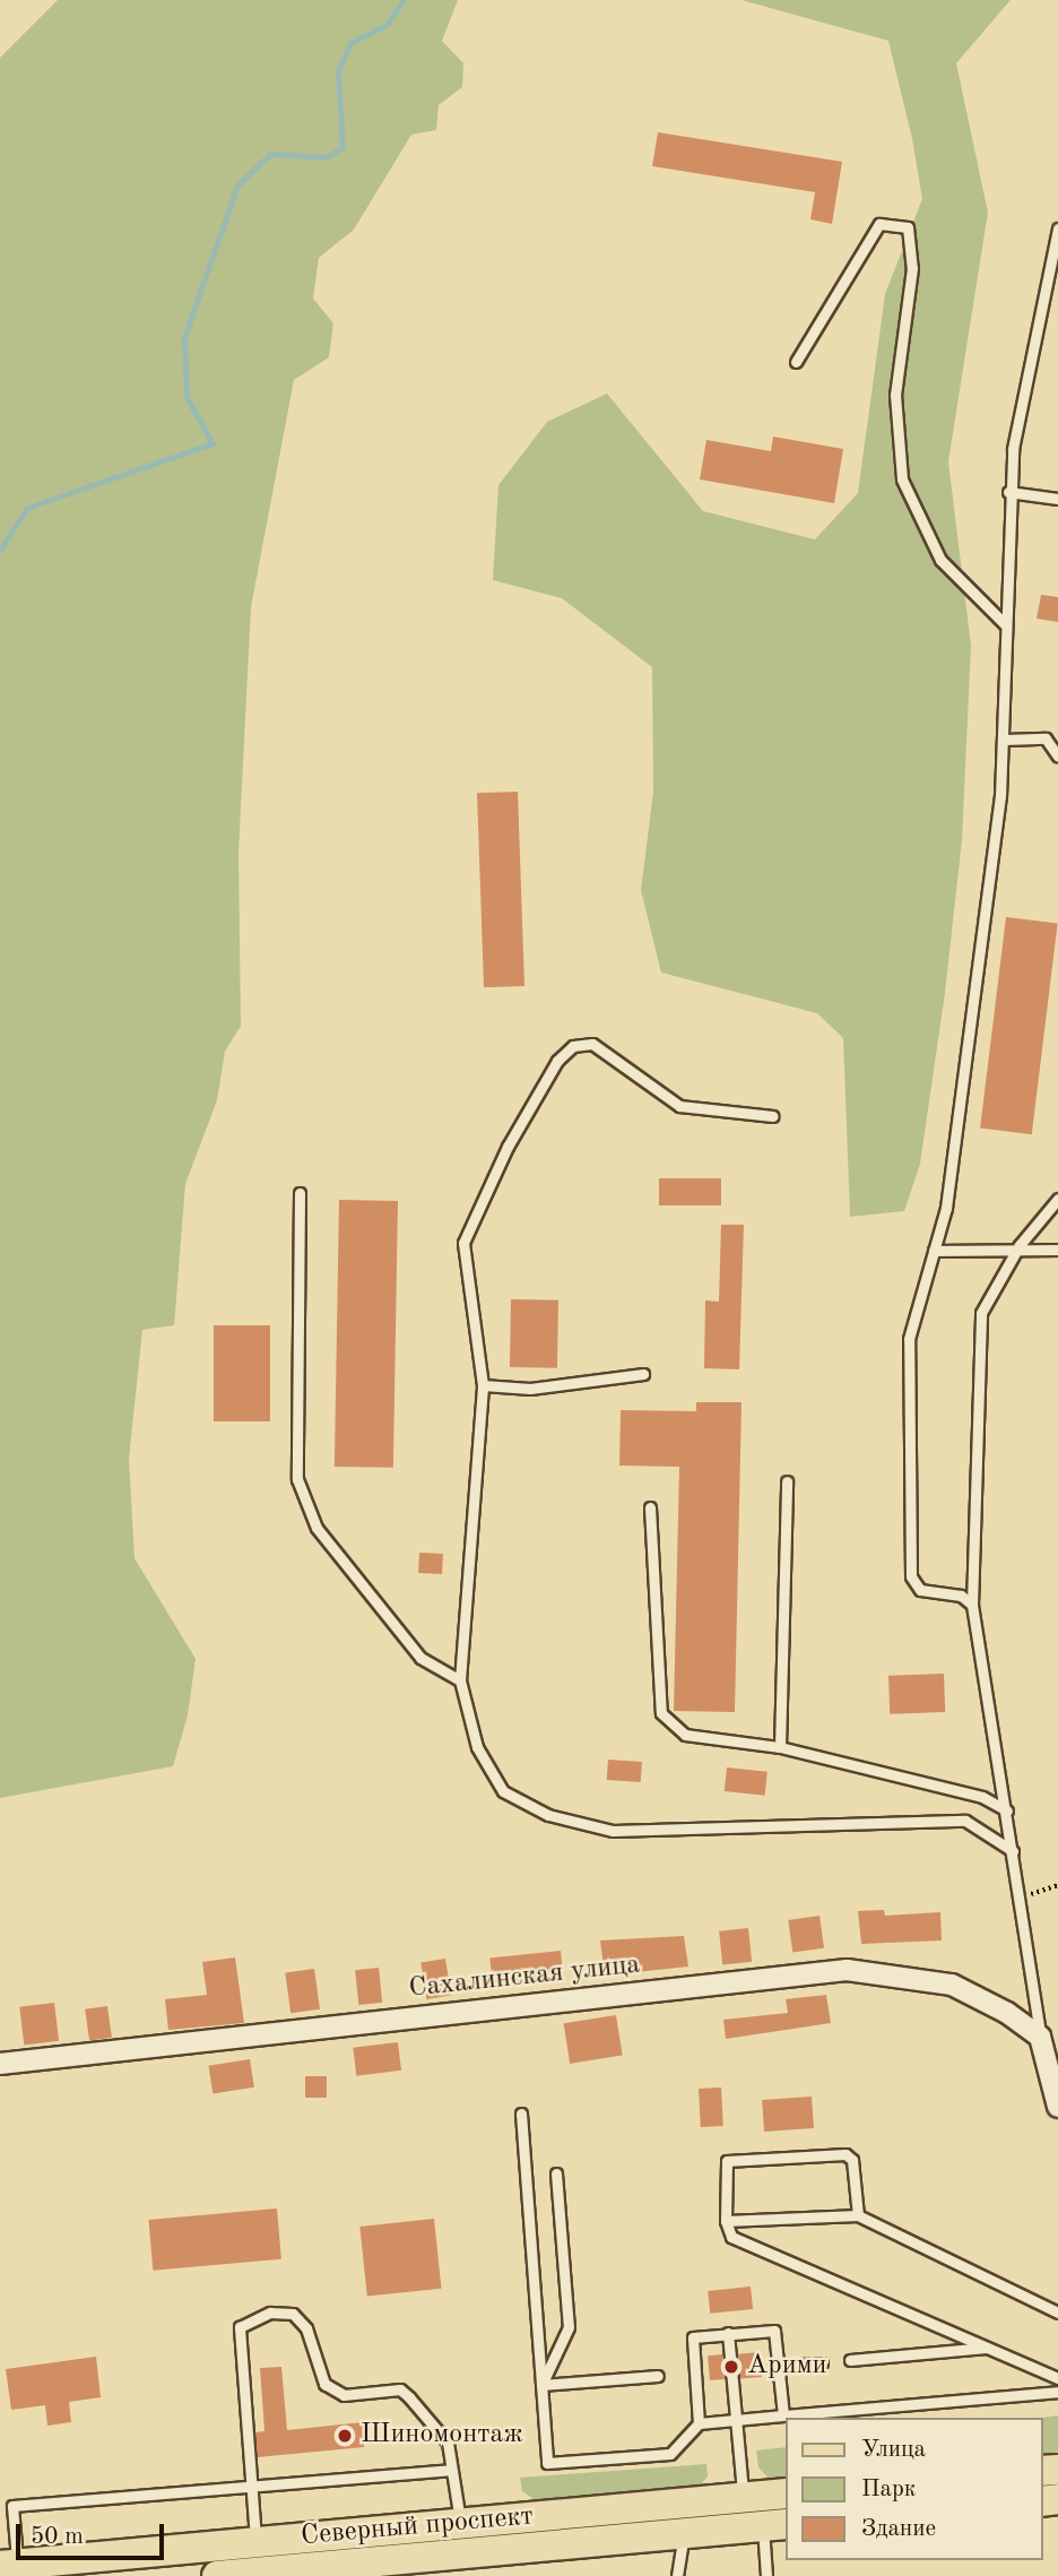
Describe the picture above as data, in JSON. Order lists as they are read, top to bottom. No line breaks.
{"streets":{"main road":["Северный проспект"],"street":["Сахалинская улица"]},"places":["Арими","Шиномонтаж"],"legend":["Улица","Парк","Здание"],"scale_bar":"50 m"}
